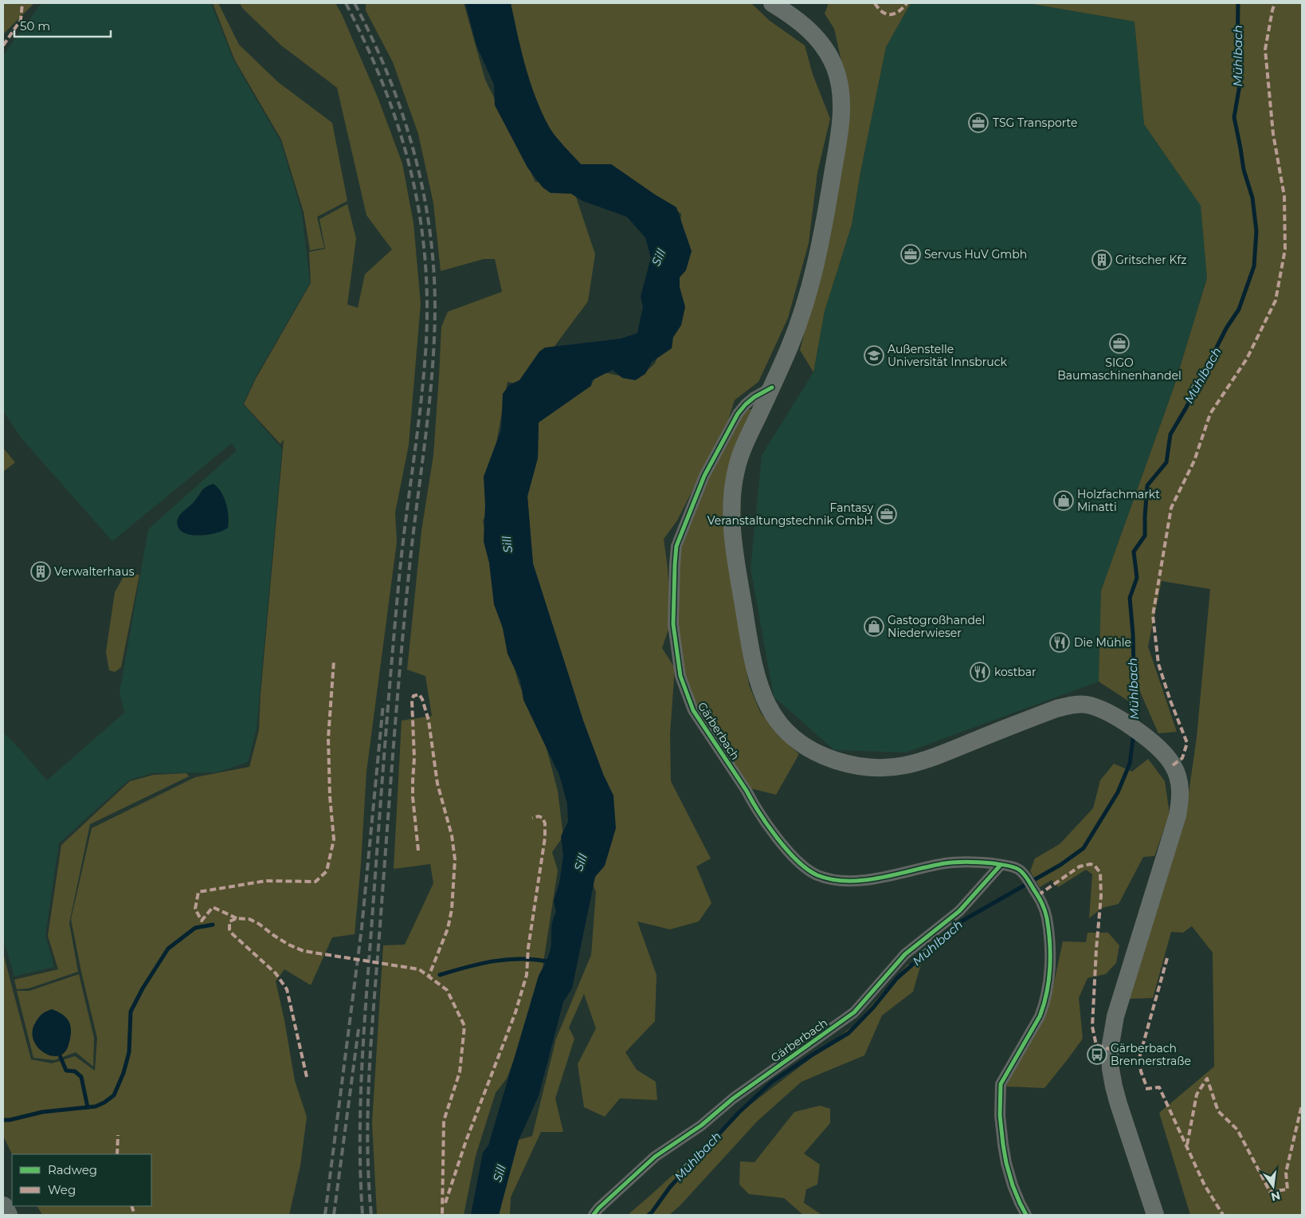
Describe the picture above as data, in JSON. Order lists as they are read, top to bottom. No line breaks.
{"streets":{"street":["Gärberbach"]},"water":["Mühlbach","Sill"],"places":{"office":["TSG Transporte","Servus HuV Gmbh","SIGO Baumaschinenhandel","Fantasy Veranstaltungstechnik GmbH"],"building":["Gritscher Kfz","Verwalterhaus"],"school or university":["Außenstelle Universität Innsbruck"],"shop":["Holzfachmarkt Minatti","Gastogroßhandel Niederwieser"],"restaurant":["Die Mühle","kostbar"],"bus stop":["Gärberbach Brennerstraße"]},"legend":["Radweg","Weg"],"scale_bar":"50 m","north":"bottom"}
